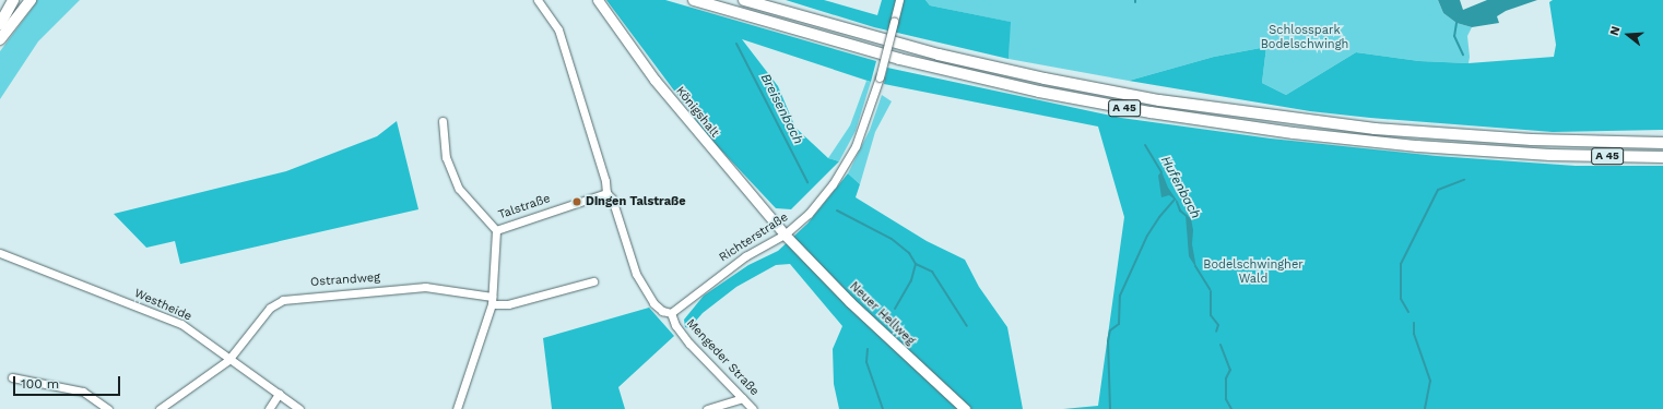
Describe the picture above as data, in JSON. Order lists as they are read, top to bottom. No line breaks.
{"streets":{"highway":["A 45"],"main road":["Königshalt","Neuer Hellweg"],"street":["Talstraße","Richterstraße","Ostrandweg","Westheide","Mengeder Straße"]},"crossings":[["Königshalt","Richterstraße"],["Königshalt","Neuer Hellweg"],["Talstraße","Ostrandweg"],["Talstraße","Mengeder Straße"],["Richterstraße","Neuer Hellweg"],["Richterstraße","Mengeder Straße"],["Ostrandweg","Westheide"]],"water":["Breisenbach","Hufenbach"],"parks":["Schlosspark Bodelschwingh","Bodelschwingher Wald"],"places":["Dingen Talstraße"],"scale_bar":"100 m","north":"left"}
